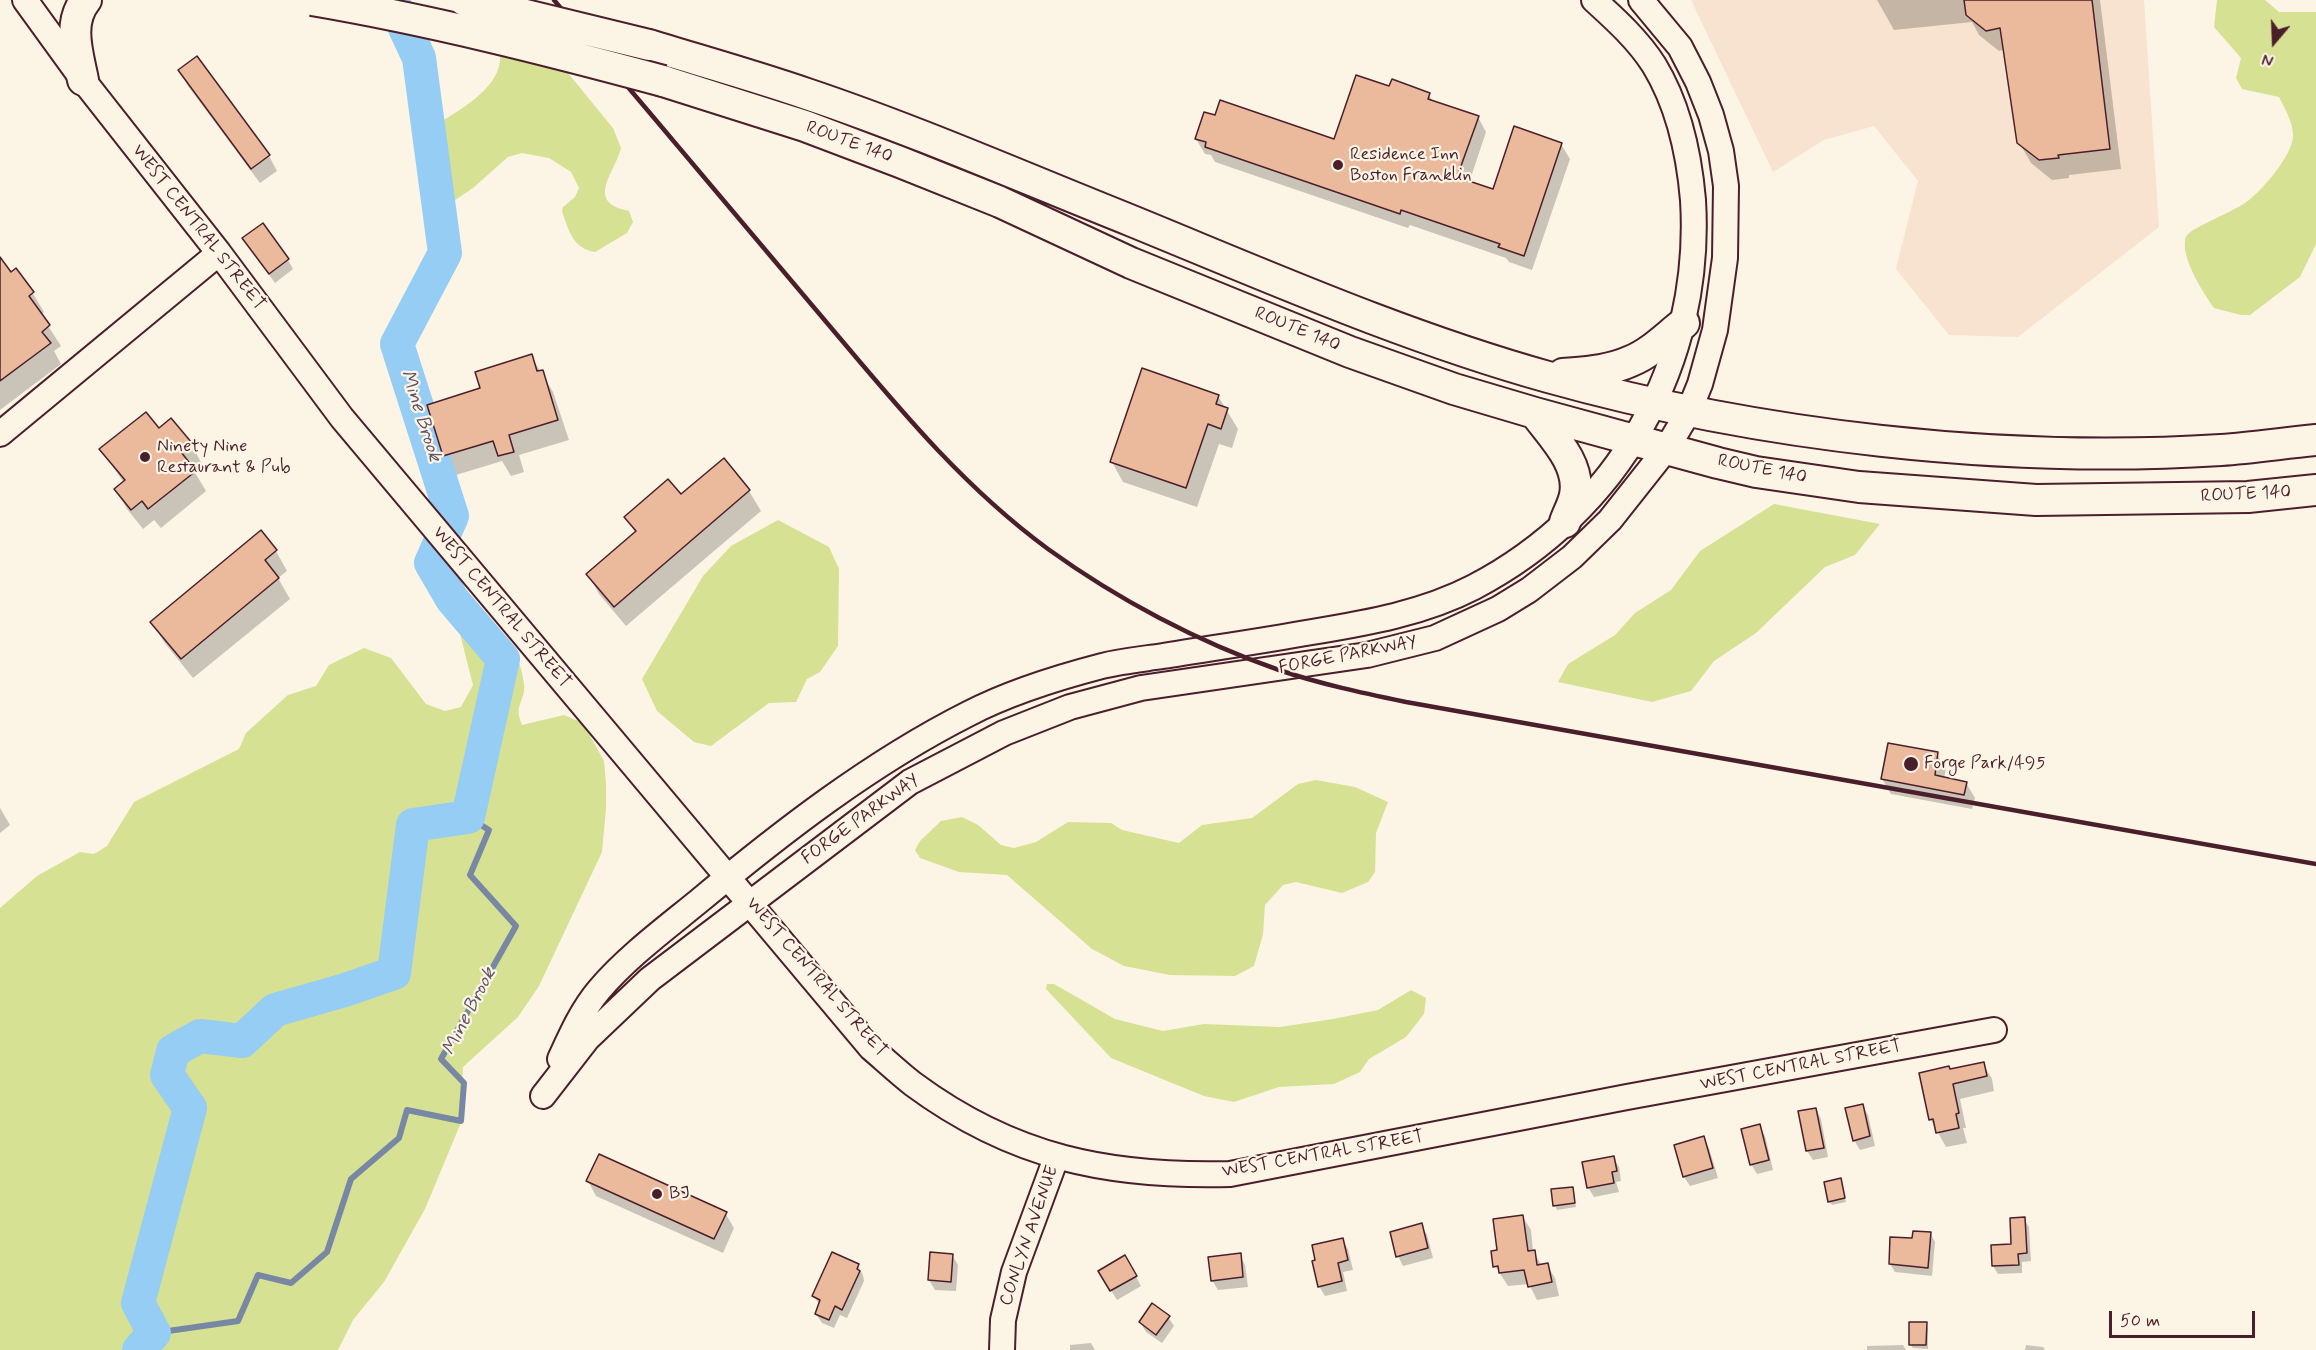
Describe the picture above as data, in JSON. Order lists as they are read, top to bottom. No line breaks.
{"streets":{"main road":["ROUTE 140"],"street":["WEST CENTRAL STREET","FORGE PARKWAY","CONLYN AVENUE"]},"crossings":[["ROUTE 140","FORGE PARKWAY"],["WEST CENTRAL STREET","FORGE PARKWAY"],["WEST CENTRAL STREET","CONLYN AVENUE"]],"water":["Mine Brook"],"places":["Residence Inn Boston Franklin","Ninety Nine Restaurant & Pub","Forge Park/495","BJ"],"scale_bar":"50 m","north":"bottom"}
